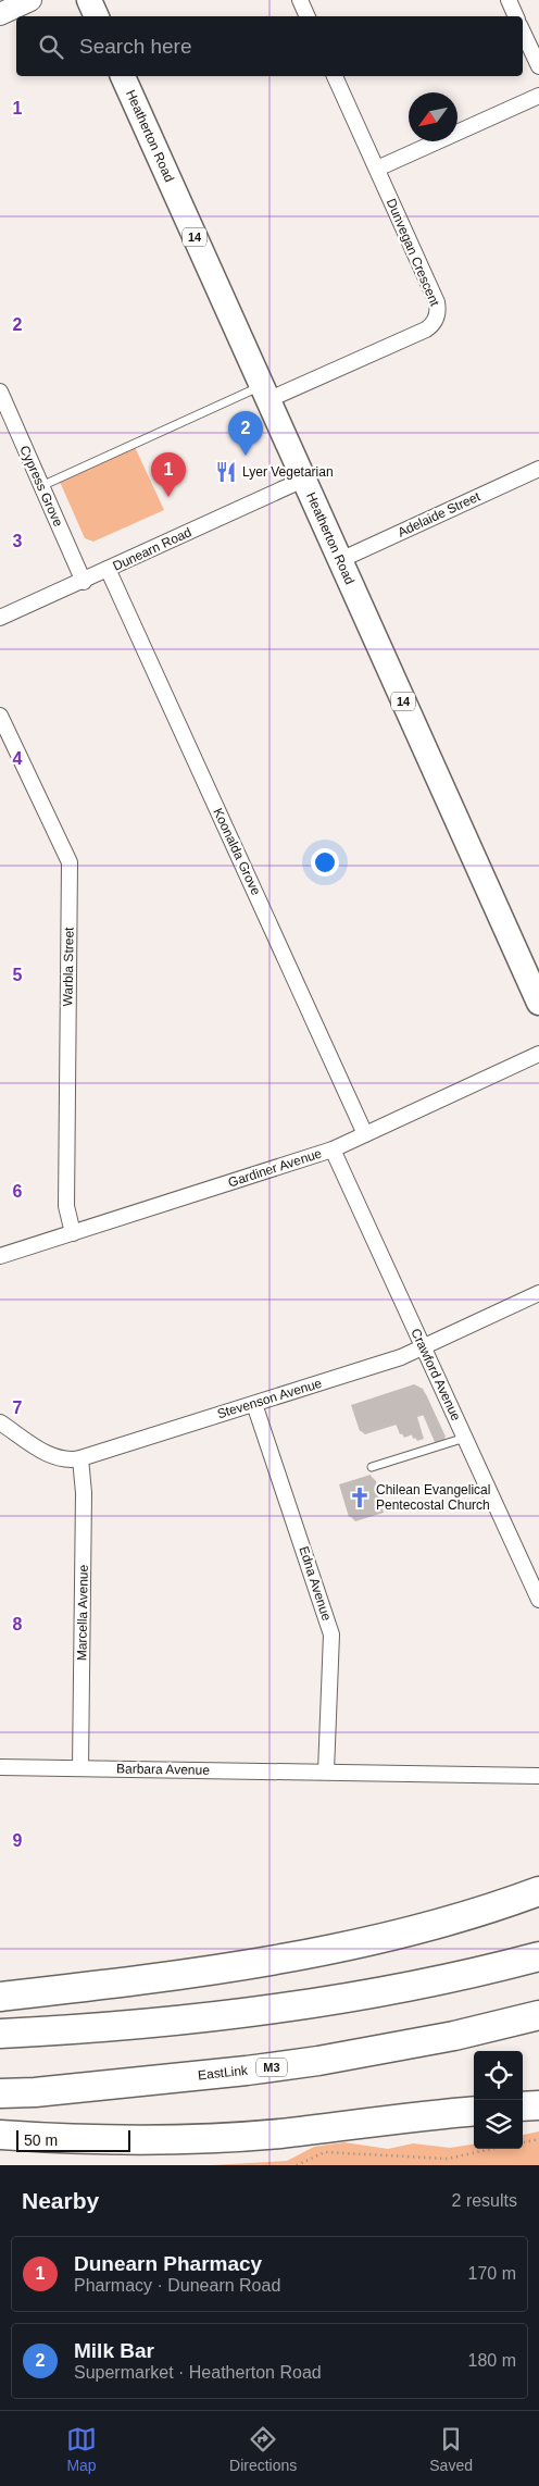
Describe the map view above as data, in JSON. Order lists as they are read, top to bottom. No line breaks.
{"streets":{"highway":["M3","EastLink"],"main road":["Heatherton Road","14"],"street":["Dunvegan Crescent","Cypress Grove","Adelaide Street","Dunearn Road","Koonalda Grove","Warbla Street","Gardiner Avenue","Crawford Avenue","Stevenson Avenue","Edna Avenue","Marcella Avenue","Barbara Avenue"]},"crossings":[["Heatherton Road","Dunvegan Crescent"],["Heatherton Road","Adelaide Street"],["Heatherton Road","Dunearn Road"],["Cypress Grove","Dunearn Road"],["Dunearn Road","Koonalda Grove"],["Koonalda Grove","Gardiner Avenue"],["Warbla Street","Gardiner Avenue"],["Gardiner Avenue","Crawford Avenue"],["Crawford Avenue","Stevenson Avenue"],["Stevenson Avenue","Edna Avenue"],["Stevenson Avenue","Marcella Avenue"],["Edna Avenue","Barbara Avenue"],["Marcella Avenue","Barbara Avenue"]],"places":{"restaurant":["Lyer Vegetarian"],"church":["Chilean Evangelical Pentecostal Church"]},"scale_bar":"50 m","north":"bottom left","page":{"search":"Search here","pins":["2","1"],"scale":"50 m","heading":["Nearby","2 results"],"list":[{"mark":"1","name":"Dunearn Pharmacy","note":"Pharmacy · Dunearn Road","value":"170 m"},{"mark":"2","name":"Milk Bar","note":"Supermarket · Heatherton Road","value":"180 m"}],"nav":["Map","Directions","Saved"]},"grid":{"rows":["1","2","3","4","5","6","7","8","9"]}}
